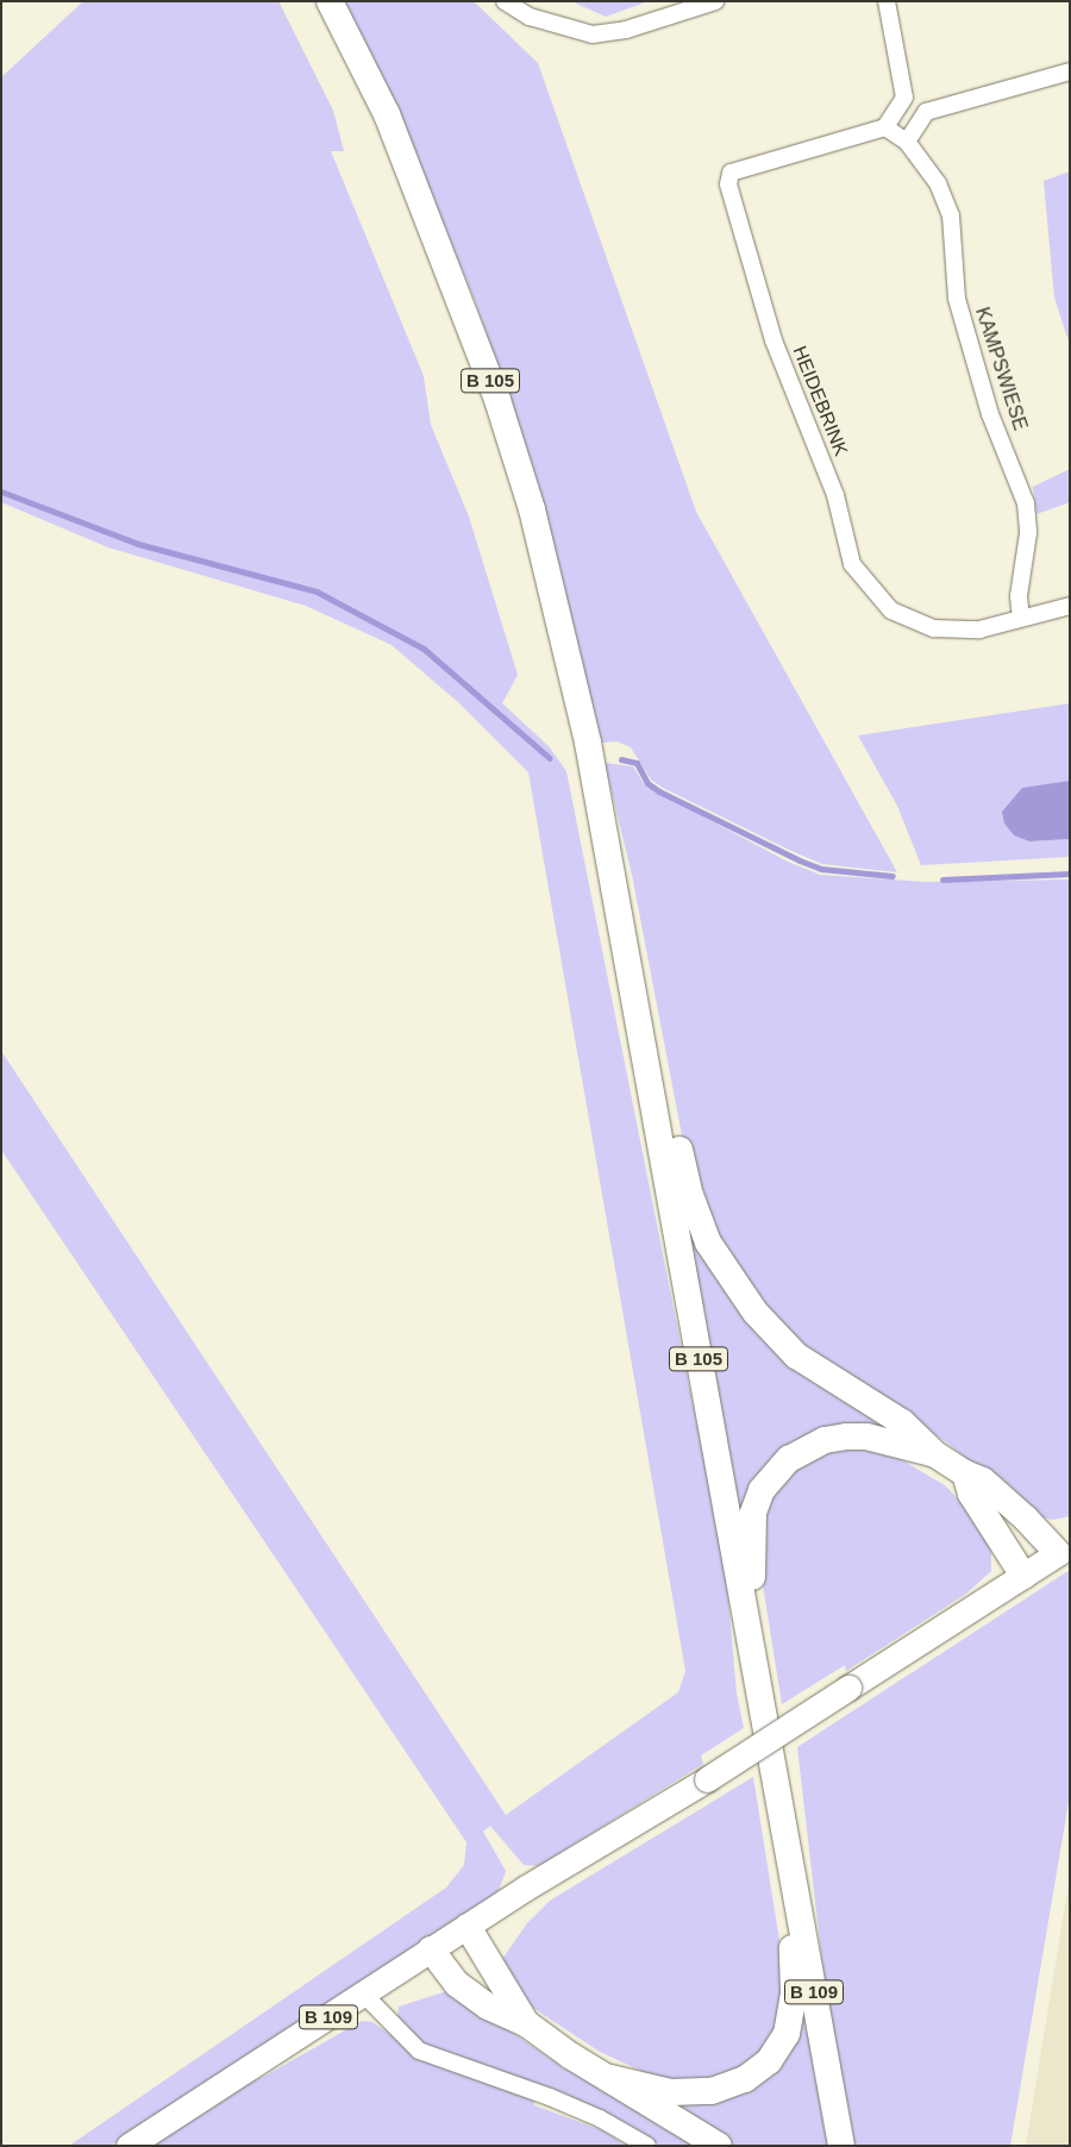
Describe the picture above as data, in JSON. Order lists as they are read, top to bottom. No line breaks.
{"streets":{"highway":["B 105","B 109"],"street":["KAMPSWIESE","HEIDEBRINK"]},"crossings":[["KAMPSWIESE","HEIDEBRINK"],["B 105","B 109"]]}
